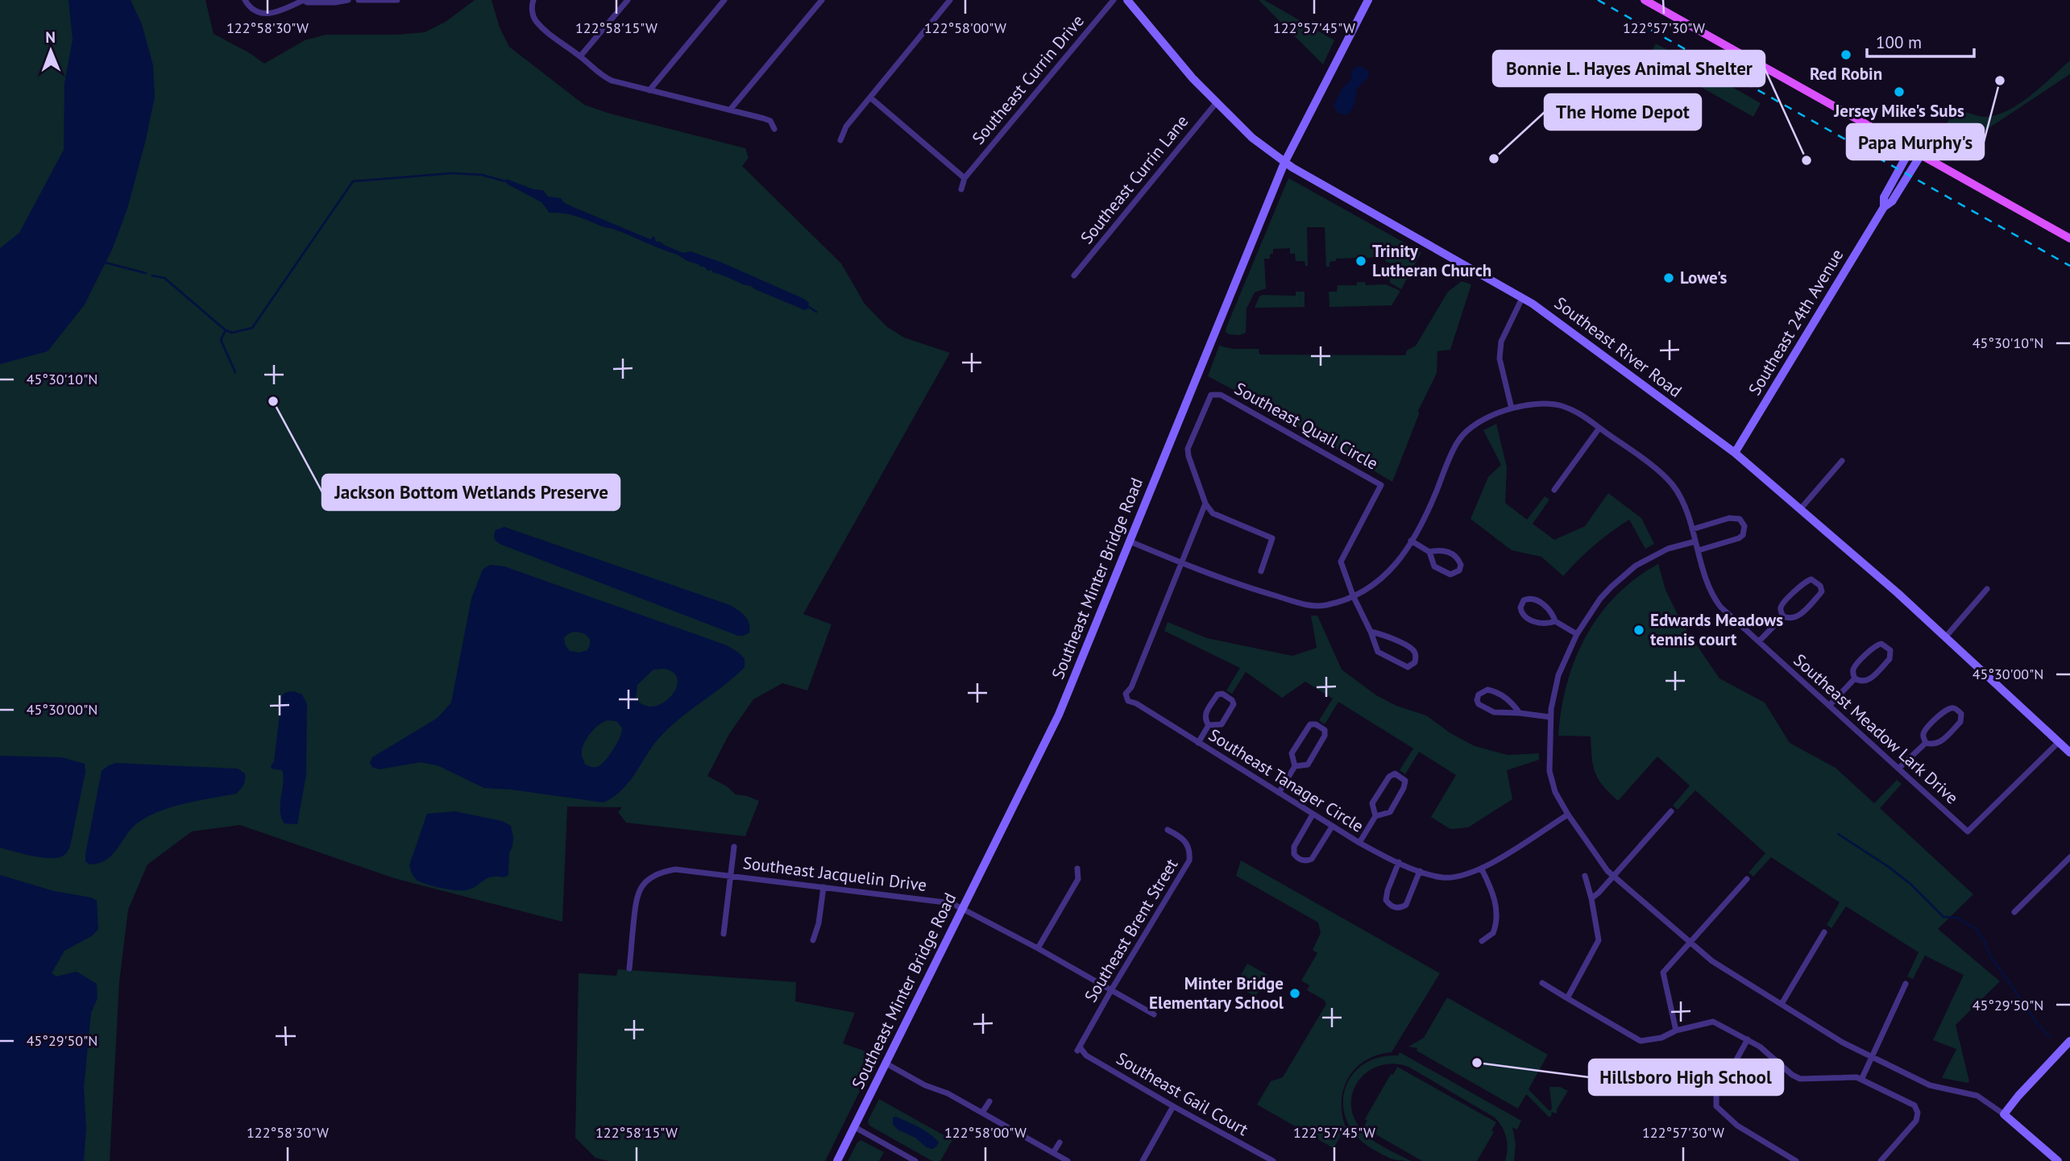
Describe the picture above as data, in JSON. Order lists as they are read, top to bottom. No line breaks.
{"streets":{"main road":["Southeast 24th Avenue","Southeast River Road","Southeast Minter Bridge Road"],"street":["Southeast Currin Drive","Southeast Currin Lane","Southeast Quail Circle","Southeast Meadow Lark Drive","Southeast Tanager Circle","Southeast Jacquelin Drive","Southeast Brent Street","Southeast Gail Court"]},"crossings":[["Southeast Currin Lane","Southeast River Road"],["Southeast 24th Avenue","Southeast River Road"],["Southeast River Road","Southeast Minter Bridge Road"],["Southeast River Road","Southeast Meadow Lark Drive"],["Southeast Quail Circle","Southeast Meadow Lark Drive"],["Southeast Minter Bridge Road","Southeast Meadow Lark Drive"],["Southeast Minter Bridge Road","Southeast Jacquelin Drive"],["Southeast Meadow Lark Drive","Southeast Tanager Circle"],["Southeast Jacquelin Drive","Southeast Brent Street"],["Southeast Brent Street","Southeast Gail Court"]],"places":["Red Robin","Papa Murphy's","Jersey Mike's Subs","The Home Depot","Bonnie L. Hayes Animal Shelter","Trinity Lutheran Church","Lowe's","Jackson Bottom Wetlands Preserve","Edwards Meadows tennis court","Minter Bridge Elementary School","Hillsboro High School"],"scale_bar":"100 m","north":"top","coordinates":["122°58'30\"W","122°58'15\"W","122°58'00\"W","122°57'45\"W","122°57'30\"W","45°30'10\"N","45°30'00\"N","45°29'50\"N"]}
